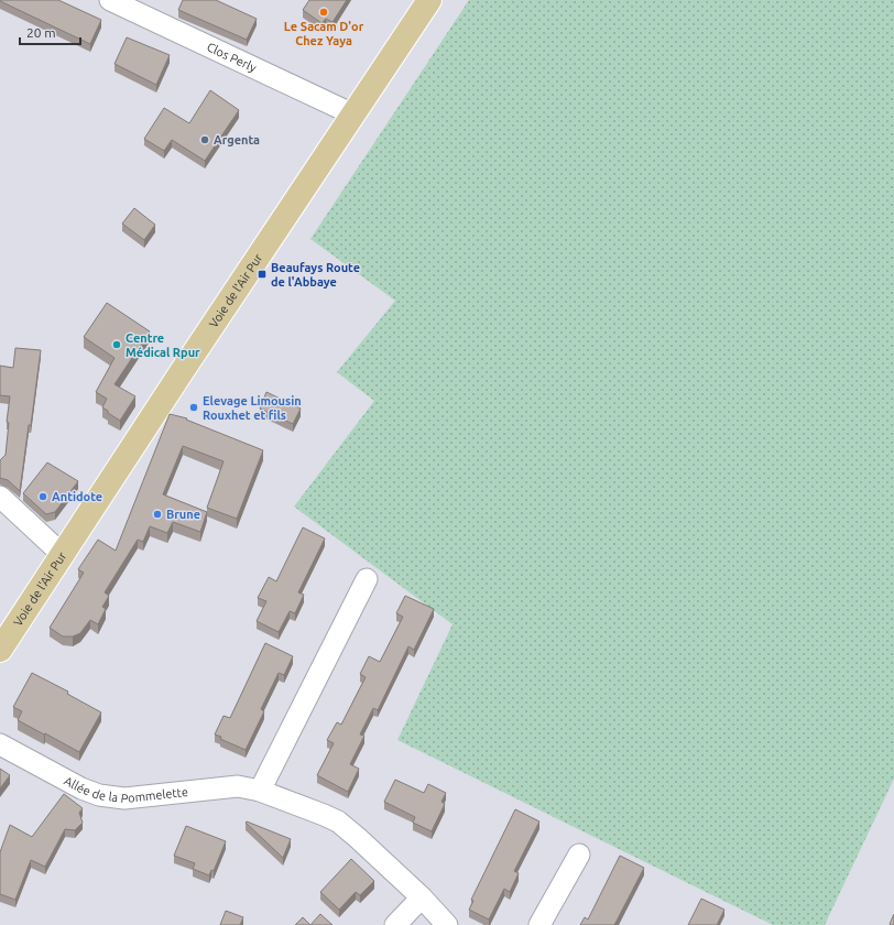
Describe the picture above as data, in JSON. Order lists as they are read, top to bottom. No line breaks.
{"streets":{"main road":["Voie de l'Air Pur"],"street":["Clos Perly","Allée de la Pommelette"]},"crossings":[["Clos Perly","Voie de l'Air Pur"]],"places":{"other":["Le Sacam D'or Chez Yaya","Argenta","Centre Médical Rpur","Elevage Limousin Rouxhet et fils","Antidote","Brune"],"transit":["Beaufays Route de l'Abbaye"]},"scale_bar":"20 m"}
